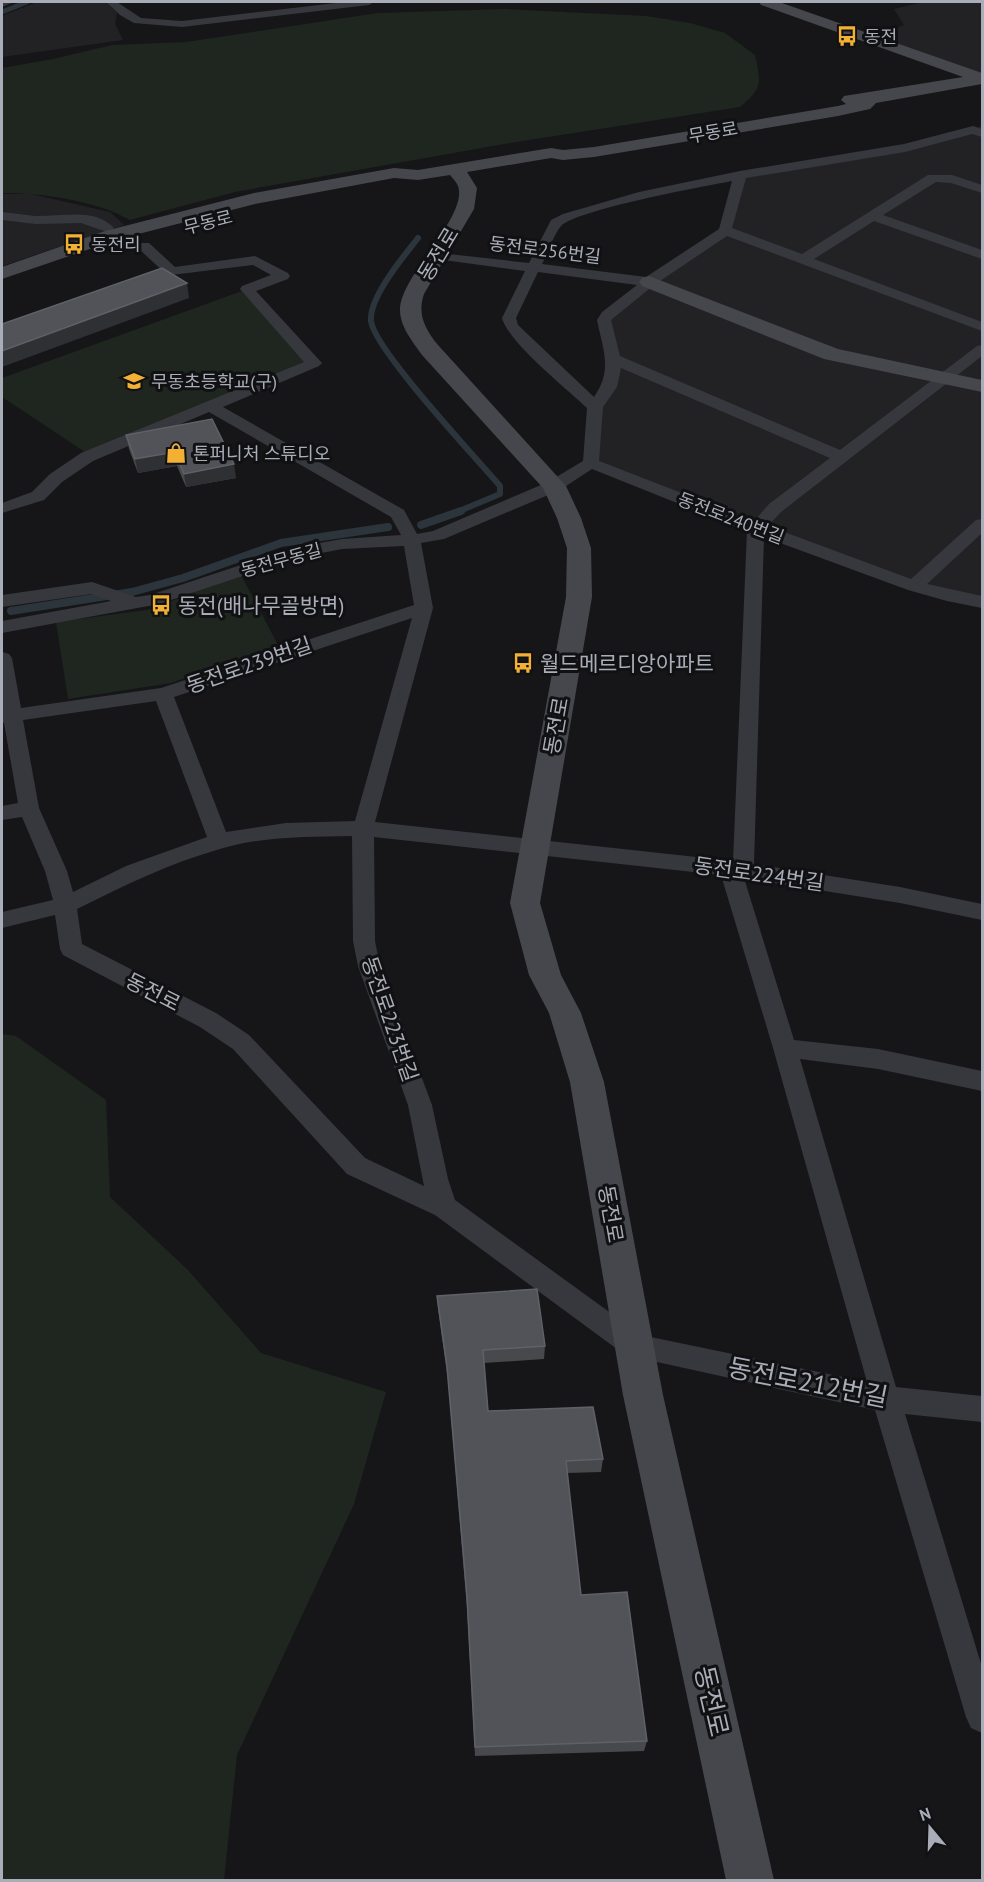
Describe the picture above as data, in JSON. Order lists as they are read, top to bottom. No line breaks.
{"streets":{"main road":["무동로","동전로"],"street":["동전로256번길","동전로240번길","동전무동길","동전로239번길","동전로224번길","동전로223번길","동전로212번길"]},"crossings":[["무동로","동전로"],["동전로256번길","동전로"],["동전로","동전무동길"],["동전로","동전로224번길"],["동전로","동전로223번길"],["동전로","동전로212번길"],["동전로239번길","동전로223번길"]],"places":{"bus stop":["동전","동전리","동전(배나무골방면)","월드메르디앙아파트"],"school or university":["무동초등학교(구)"],"shop":["톤퍼니처 스튜디오"]},"north":"top"}
